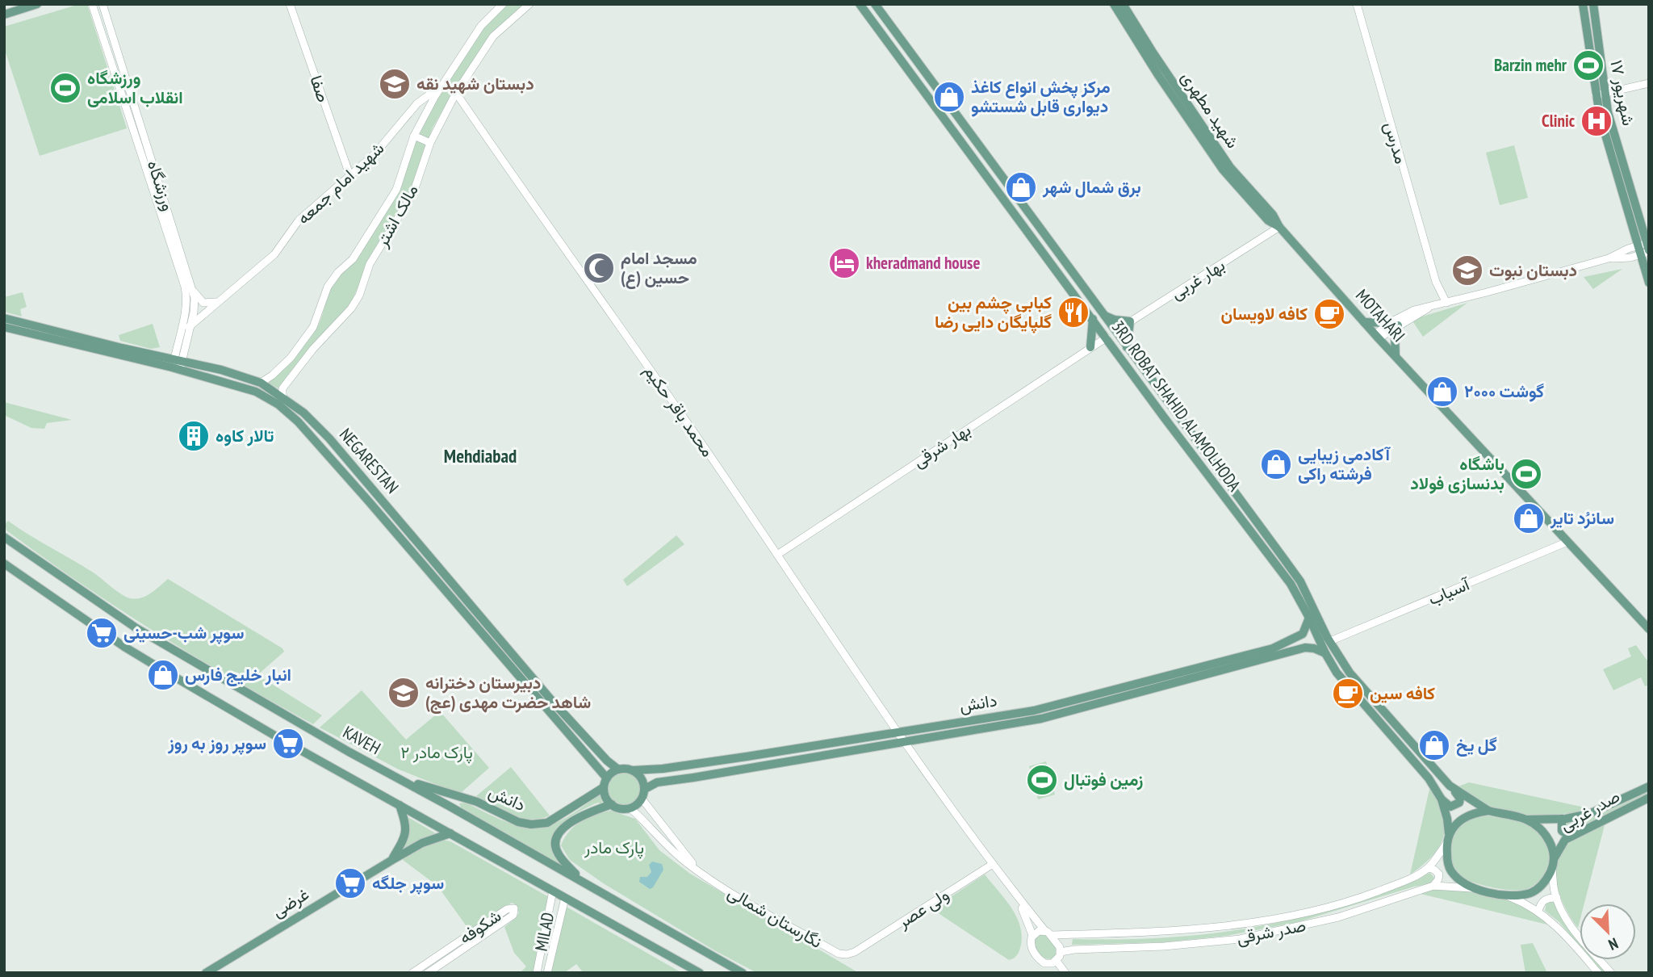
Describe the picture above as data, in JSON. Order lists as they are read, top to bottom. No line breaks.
{"streets":{"main road":["۱۷ شهریور","شهید مطهری","MOTAHARI","3RD ROBAT SHAHID ALAMOLHODA","NEGARESTAN","دانش","KAVEH","صدر غربی","غرضی"],"street":["صفا","مدرس","شهید امام جمعه","ورزشگاه","مالک اشتر","بهار غربی","محمد باقر حکیم","بهار شرقی","آسیاب","ولی عصر","نگارستان شمالی","شکوفه","MILAD","صدر شرقی"]},"crossings":[["صفا","شهید امام جمعه"],["شهید مطهری","بهار غربی"],["شهید مطهری","MOTAHARI"],["شهید امام جمعه","ورزشگاه"],["شهید امام جمعه","مالک اشتر"],["ورزشگاه","NEGARESTAN"],["مالک اشتر","محمد باقر حکیم"],["مالک اشتر","NEGARESTAN"],["بهار غربی","MOTAHARI"],["بهار غربی","3RD ROBAT SHAHID ALAMOLHODA"],["MOTAHARI","آسیاب"],["3RD ROBAT SHAHID ALAMOLHODA","بهار شرقی"],["3RD ROBAT SHAHID ALAMOLHODA","آسیاب"],["3RD ROBAT SHAHID ALAMOLHODA","دانش"],["3RD ROBAT SHAHID ALAMOLHODA","صدر غربی"],["3RD ROBAT SHAHID ALAMOLHODA","صدر شرقی"],["محمد باقر حکیم","بهار شرقی"],["محمد باقر حکیم","دانش"],["محمد باقر حکیم","ولی عصر"],["NEGARESTAN","دانش"],["NEGARESTAN","نگارستان شمالی"],["دانش","KAVEH"],["دانش","نگارستان شمالی"],["صدر غربی","صدر شرقی"],["ولی عصر","نگارستان شمالی"]],"districts":["Mehdiabad"],"parks":["پارک مادر ۲","پارک مادر"],"places":{"sports":["Barzin mehr","ورزشگاه انقلاب اسلامی","باشگاه بدنسازی فولاد","زمین فوتبال"],"school or university":["دبستان شهید نقه","دبستان نبوت","دبیرستان دخترانه شاهد حضرت مهدی (عج)"],"shop":["مرکز پخش انواع کاغذ دیواری قابل شستشو","برق شمال شهر","گوشت ۲۰۰۰","آکادمی زیبایی فرشته راکی","سانرُد تایر","انبار خلیج فارس","گل یخ"],"hospital":["Clinic"],"hotel":["kheradmand house"],"mosque":["مسجد امام حسین (ع)"],"restaurant":["کبابی چشم بین گلپایگان دایی رضا"],"cafe":["کافه لاویسان","کافه سین"],"building":["تالار کاوه"],"supermarket":["سوپر شب-حسینی","سوپر روز به روز","سوپر جلگه"]},"north":"bottom right"}
